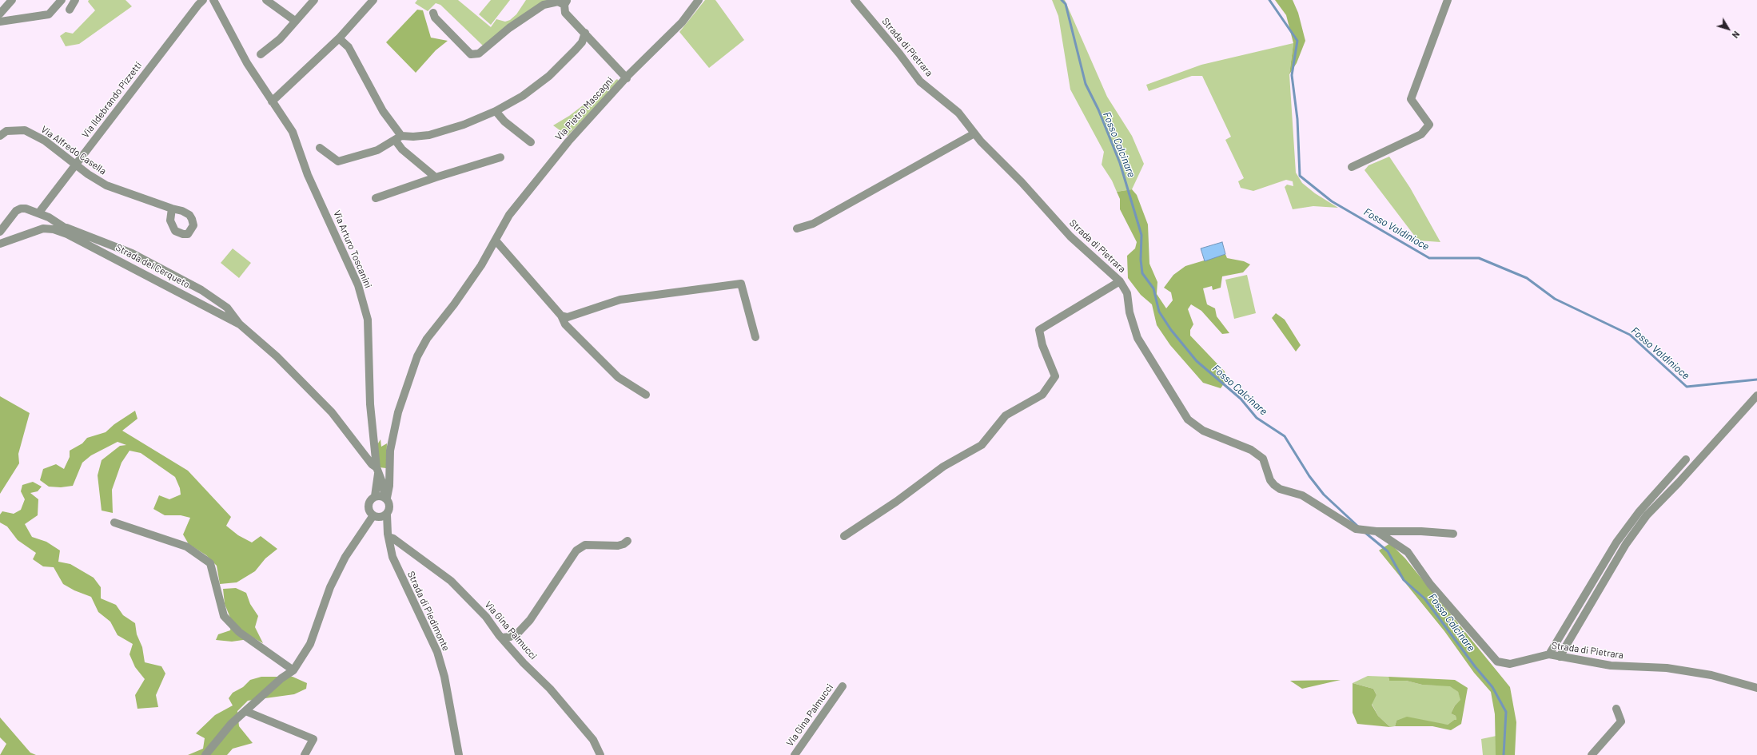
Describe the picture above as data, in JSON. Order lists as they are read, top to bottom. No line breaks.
{"streets":{"street":["Strada di Pietrara","Via Ildebrando Pizzetti","Via Pietro Mascagni","Via Alfredo Casella","Via Arturo Toscanini","Strada del Cerqueto","Strada di Piedimonte","Via Gina Palmucci"]},"crossings":[["Via Ildebrando Pizzetti","Via Alfredo Casella"],["Via Ildebrando Pizzetti","Strada del Cerqueto"],["Via Pietro Mascagni","Via Arturo Toscanini"],["Via Pietro Mascagni","Strada di Piedimonte"],["Via Arturo Toscanini","Strada del Cerqueto"],["Via Arturo Toscanini","Strada di Piedimonte"],["Strada di Piedimonte","Via Gina Palmucci"]],"water":["Fosso Calcinare","Fosso Valdinioce"],"north":"bottom right"}
